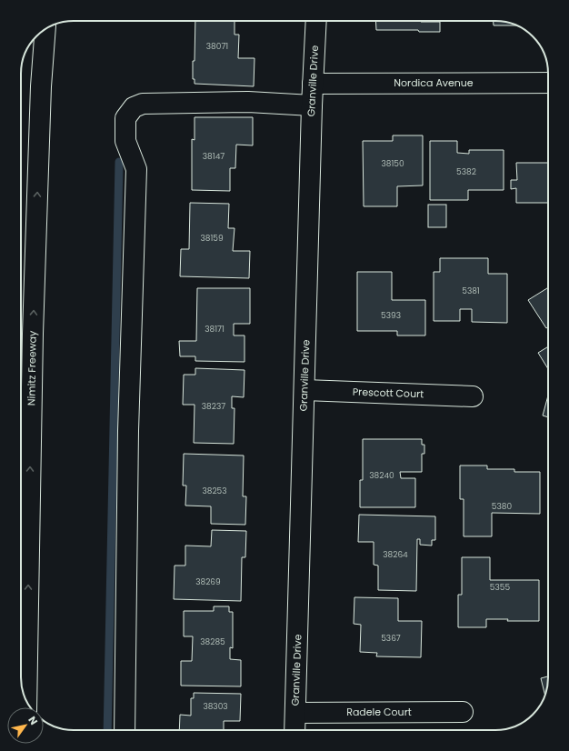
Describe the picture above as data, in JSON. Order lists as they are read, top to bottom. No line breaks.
{"streets":{"main road":["Granville Drive","Nordica Avenue","Nimitz Freeway","Prescott Court","Radele Court"]},"crossings":[["Granville Drive","Nordica Avenue"],["Granville Drive","Prescott Court"],["Granville Drive","Radele Court"]],"one_way":["Nimitz Freeway"],"house_numbers":["38071","38147","38150","5382","38159","5381","5393","38171","38237","38240","38253","5380","38264","38269","5355","5367","38285","38303"],"north":"top right"}
